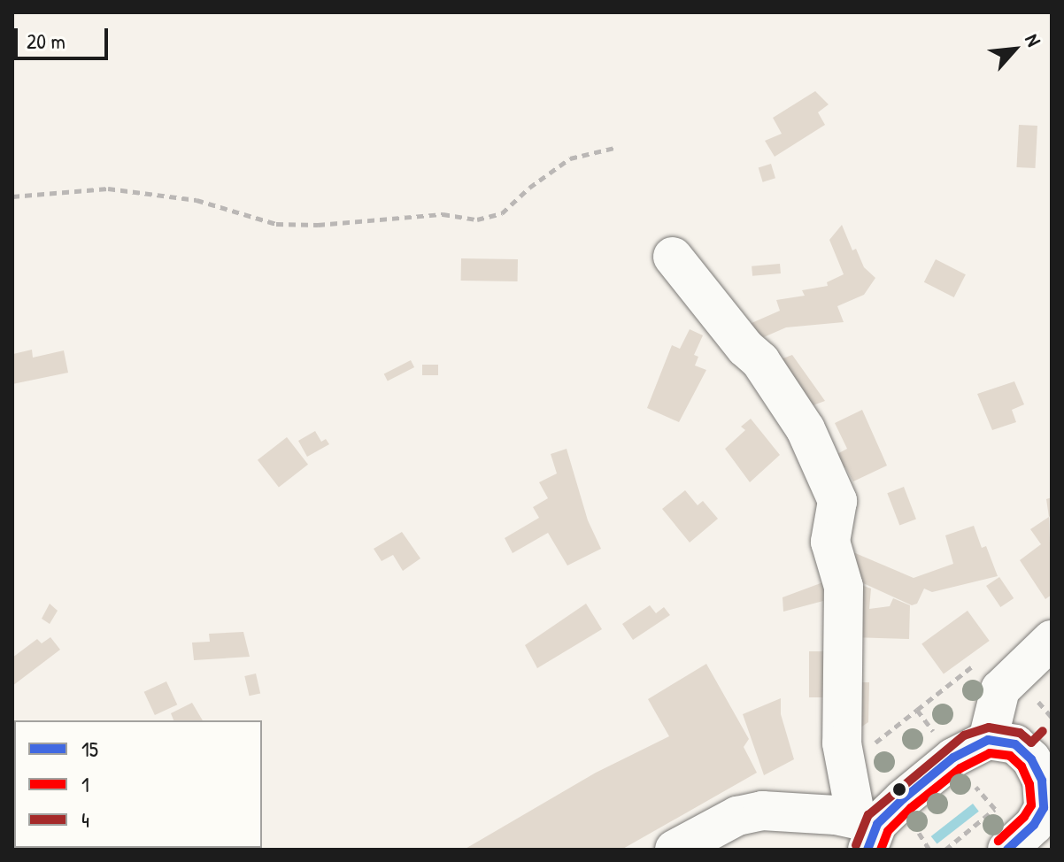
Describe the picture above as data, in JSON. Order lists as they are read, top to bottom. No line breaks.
{"lines":["transit line 4","transit line 15","transit line 1"],"legend":["15","1","4"],"scale_bar":"20 m","north":"top right"}
